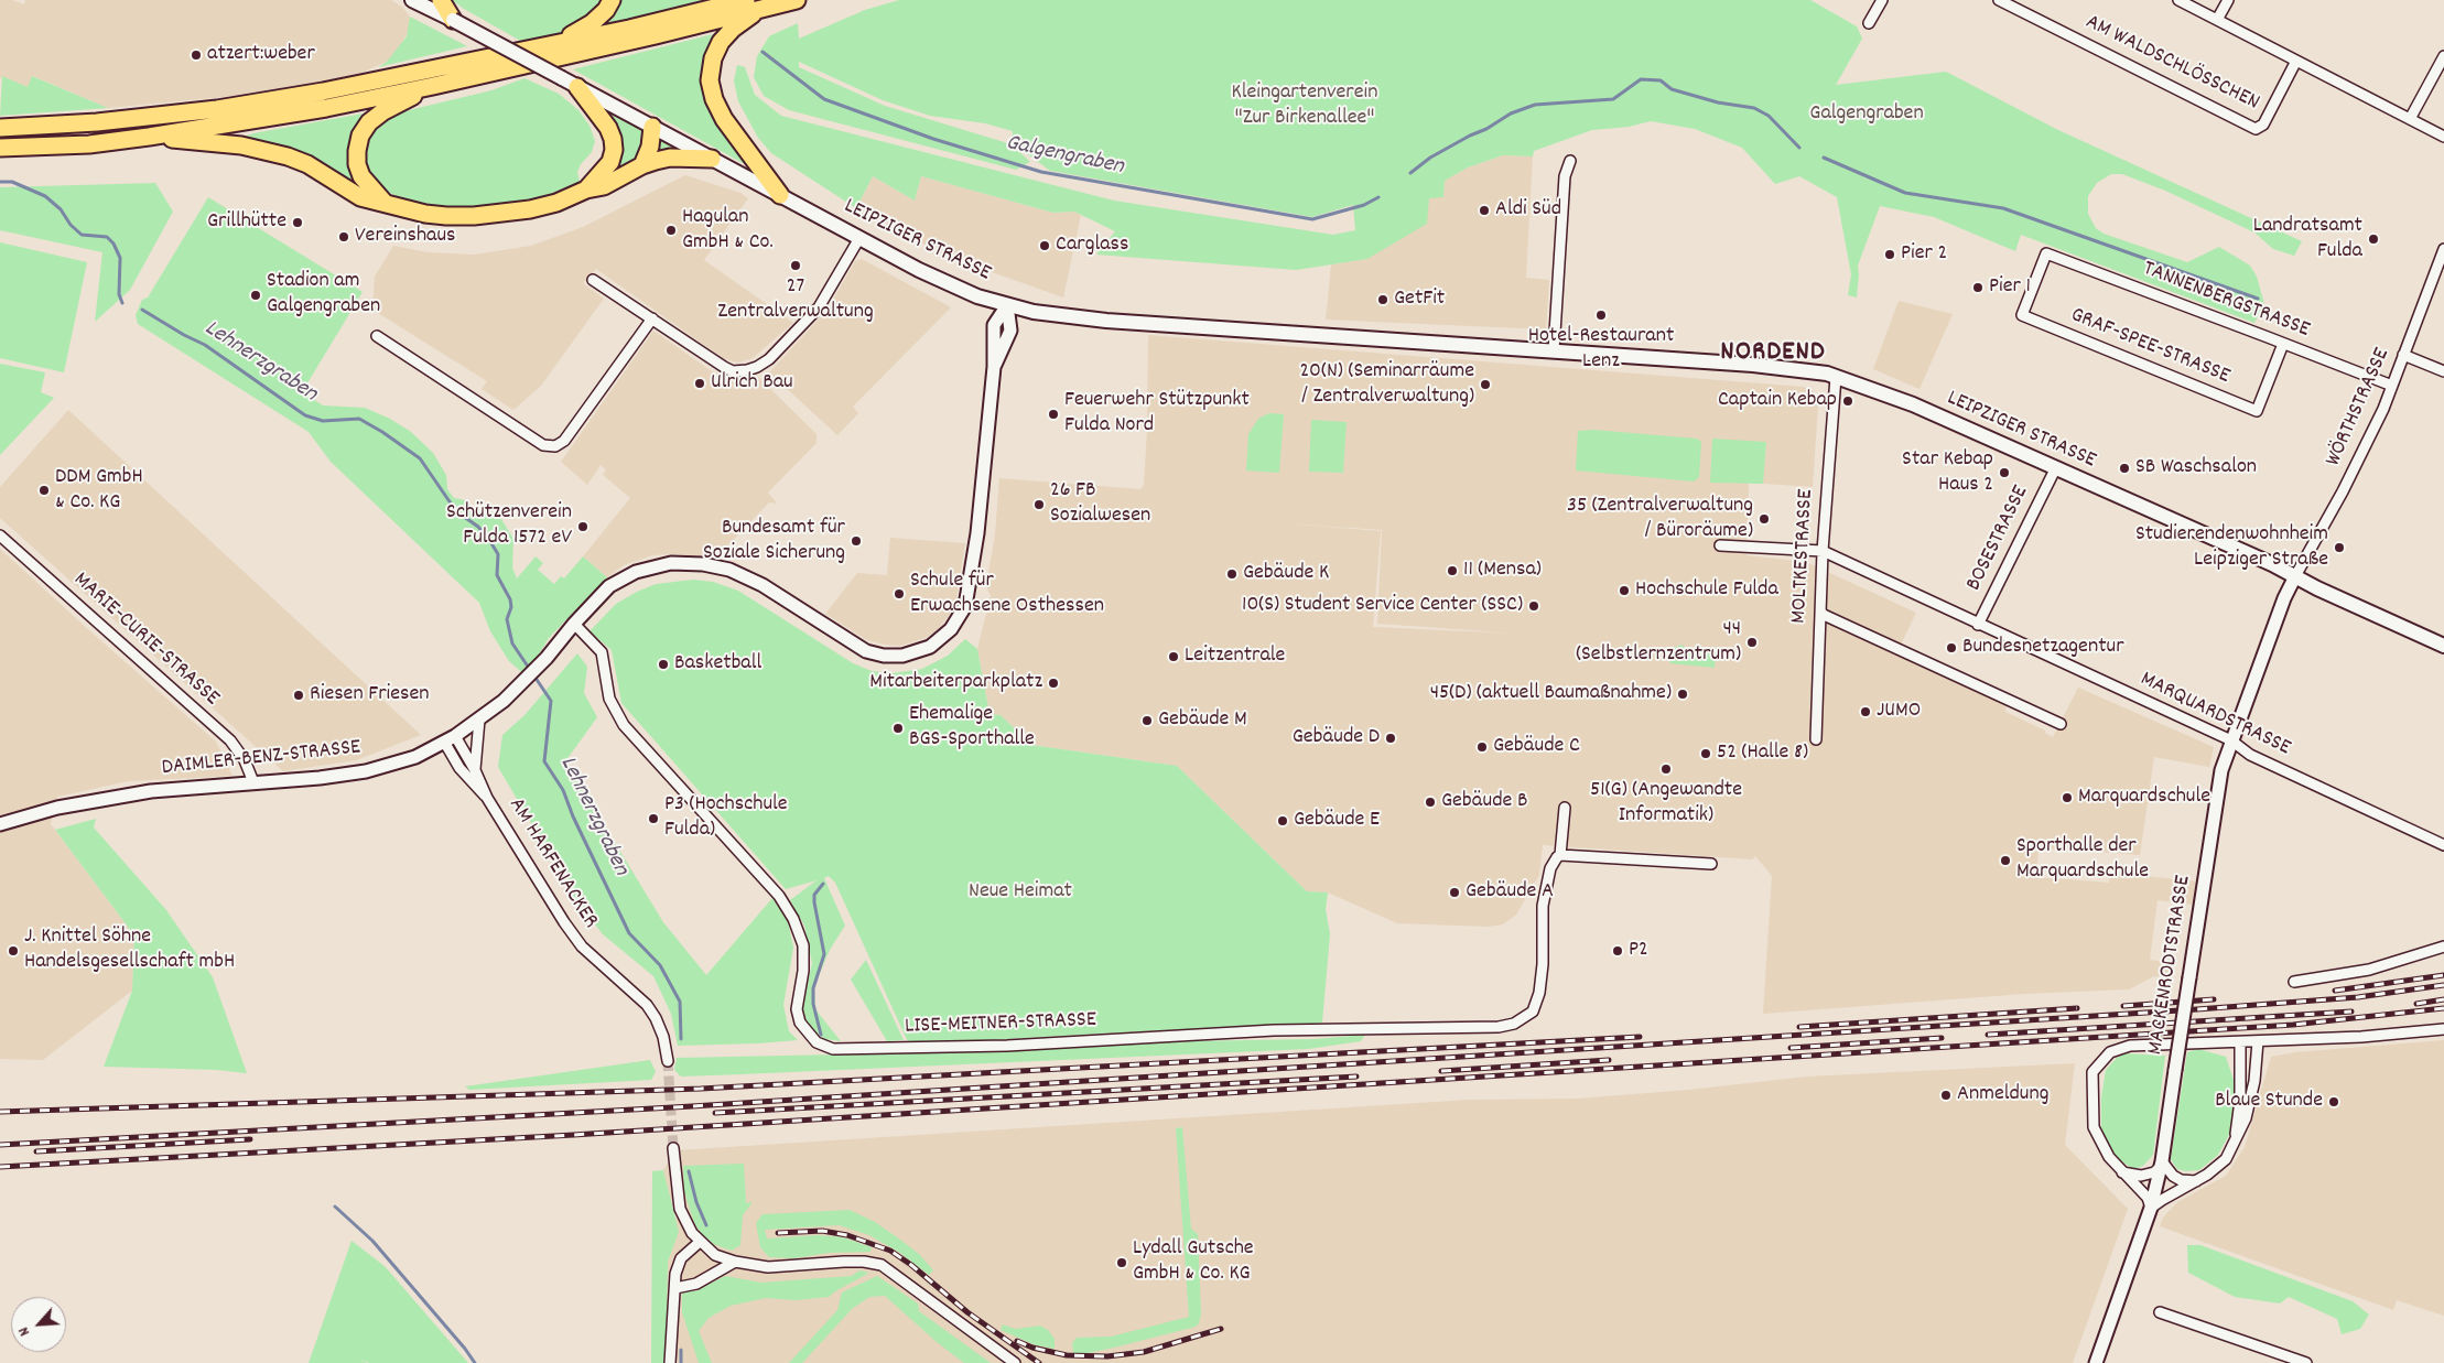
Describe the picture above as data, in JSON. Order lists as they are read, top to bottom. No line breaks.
{"streets":{"main road":["LEIPZIGER STRASSE"],"street":["AM WALDSCHLÖSSCHEN","TANNENBERGSTRASSE","GRAF-SPEE-STRASSE","WÖRTHSTRASSE","BOSESTRASSE","MOLTKESTRASSE","MARIE-CURIE-STRASSE","MARQUARDSTRASSE","DAIMLER-BENZ-STRASSE","AM HARFENACKER","MACKENRODTSTRASSE","LISE-MEITNER-STRASSE"]},"crossings":[["LEIPZIGER STRASSE","WÖRTHSTRASSE"],["LEIPZIGER STRASSE","BOSESTRASSE"],["LEIPZIGER STRASSE","MOLTKESTRASSE"],["LEIPZIGER STRASSE","DAIMLER-BENZ-STRASSE"],["LEIPZIGER STRASSE","MACKENRODTSTRASSE"],["TANNENBERGSTRASSE","GRAF-SPEE-STRASSE"],["TANNENBERGSTRASSE","WÖRTHSTRASSE"],["WÖRTHSTRASSE","MACKENRODTSTRASSE"],["BOSESTRASSE","MARQUARDSTRASSE"],["MOLTKESTRASSE","MARQUARDSTRASSE"],["MARIE-CURIE-STRASSE","DAIMLER-BENZ-STRASSE"],["MARQUARDSTRASSE","MACKENRODTSTRASSE"],["DAIMLER-BENZ-STRASSE","AM HARFENACKER"],["DAIMLER-BENZ-STRASSE","LISE-MEITNER-STRASSE"]],"districts":["NORDEND"],"water":["Galgengraben","Lehnerzgraben"],"parks":["Kleingartenverein \"Zur Birkenallee\"","Galgengraben","Neue Heimat"],"places":["atzert:weber","Aldi Süd","Grillhütte","Hagulan GmbH & Co.","Vereinshaus","Landratsamt Fulda","Carglass","Pier 2","27 Zentralverwaltung","Pier 1","Stadion am Galgengraben","GetFit","Hotel-Restaurant Lenz","Ulrich Bau","20(N) (Seminarräume / Zentralverwaltung)","Captain Kebap","Feuerwehr Stützpunkt Fulda Nord","SB Waschsalon","Star Kebap Haus 2","DDM GmbH & Co. KG","26 FB Sozialwesen","35 (Zentralverwaltung / Büroräume)","Schützenverein Fulda 1572 eV","Bundesamt für Soziale Sicherung","Studierendenwohnheim Leipziger Straße","11 (Mensa)","Gebäude K","Hochschule Fulda","Schule für Erwachsene Osthessen","10(S) Student Service Center (SSC)","44 (Selbstlernzentrum)","Bundesnetzagentur","Leitzentrale","Basketball","Mitarbeiterparkplatz","45(D) (aktuell Baumaßnahme)","Riesen Friesen","JUMO","Gebäude M","Ehemalige BGS-Sporthalle","Gebäude D","Gebäude C","52 (Halle 8)","51(G) (Angewandte Informatik)","Marquardschule","Gebäude B","P3 (Hochschule Fulda)","Gebäude E","Sporthalle der Marquardschule","Gebäude A","J. Knittel Söhne Handelsgesellschaft mbH","P2","Anmeldung","Blaue Stunde","Lydall Gutsche GmbH & Co. KG"],"north":"bottom left"}
